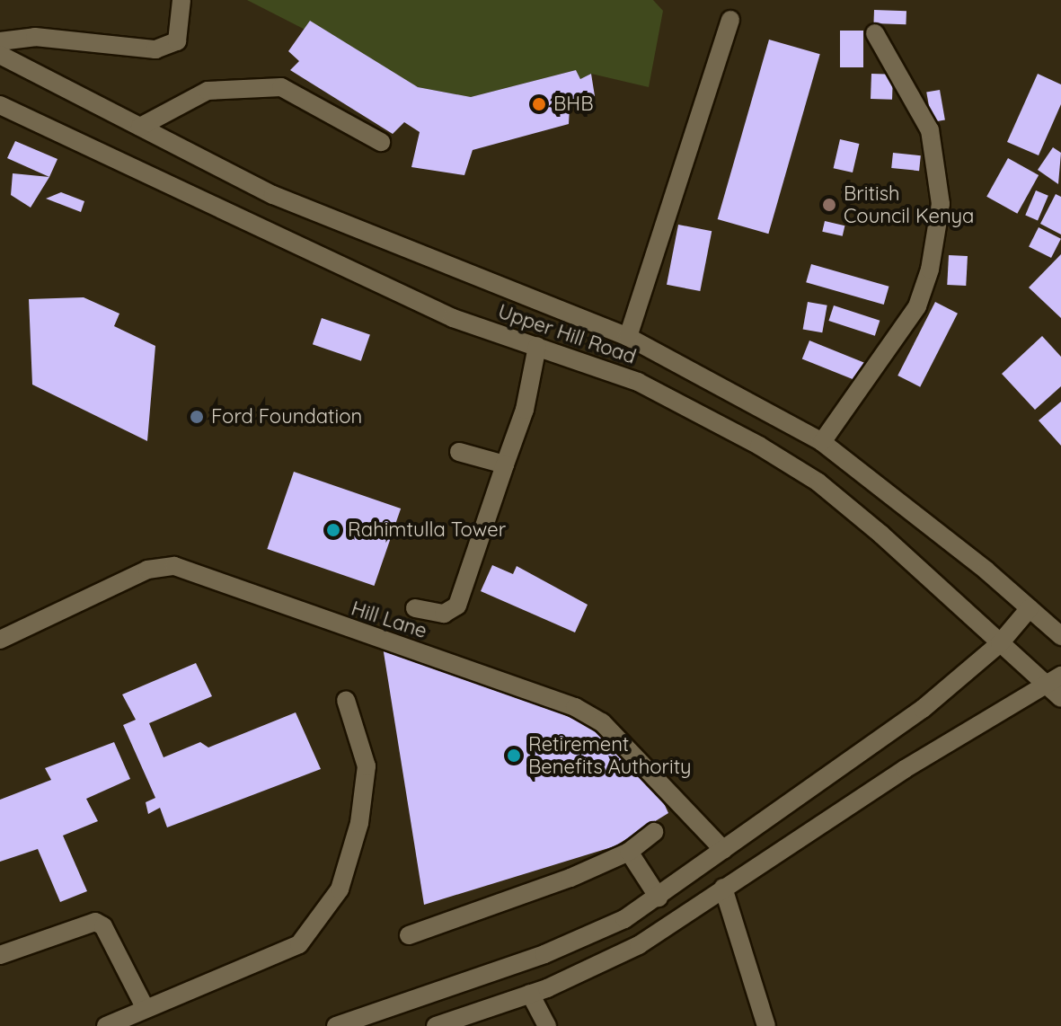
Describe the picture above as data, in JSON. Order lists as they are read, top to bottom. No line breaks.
{"streets":{"street":["Upper Hill Road","Hill Lane"]},"places":["BHB","British Council Kenya","Ford Foundation","Rahimtulla Tower","Retirement Benefits Authority"]}
